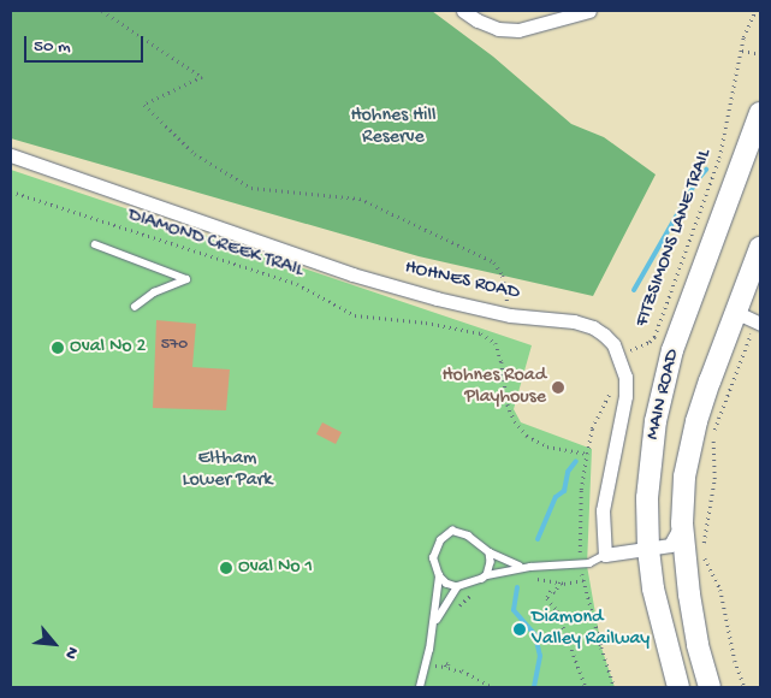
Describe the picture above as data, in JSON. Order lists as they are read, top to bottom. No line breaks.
{"streets":{"main road":["MAIN ROAD"],"street":["HOHNES ROAD"],"path":["FITZSIMONS LANE TRAIL","DIAMOND CREEK TRAIL"]},"crossings":[["FITZSIMONS LANE TRAIL","HOHNES ROAD"]],"parks":["Hohnes Hill Reserve","Eltham Lower Park"],"places":["Oval No 2","Hohnes Road Playhouse","Oval No 1","Diamond Valley Railway"],"house_numbers":["570"],"scale_bar":"50 m","north":"bottom right"}
